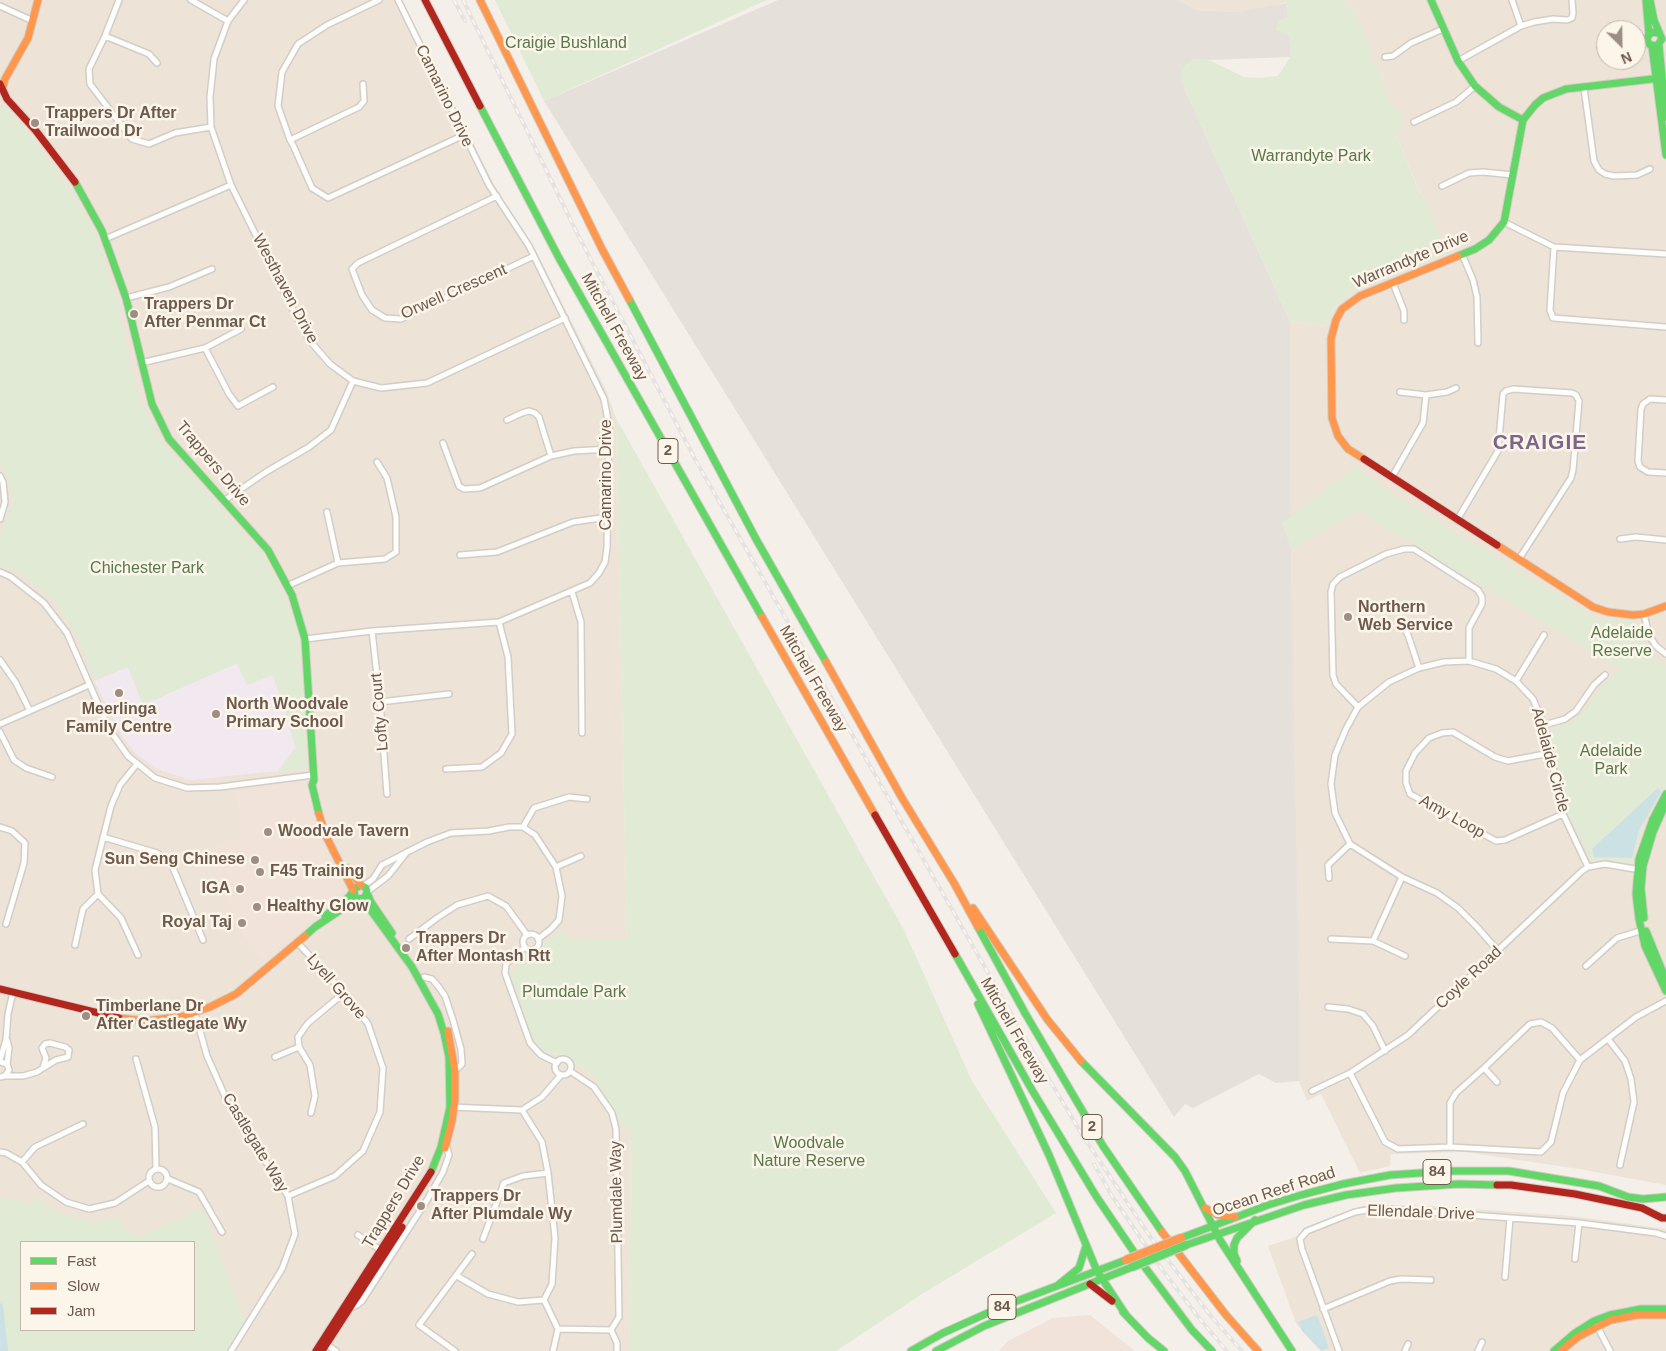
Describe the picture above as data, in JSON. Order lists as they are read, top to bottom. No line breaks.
{"streets":{"main road":["Warrandyte Drive","Mitchell Freeway","2","Trappers Drive","84","Ocean Reef Road"],"street":["Camarino Drive","Westhaven Drive","Orwell Crescent","Lofty Court","Adelaide Circle","Amy Loop","Coyle Road","Lyell Grove","Castlegate Way","Plumdale Way","Ellendale Drive"]},"crossings":[["Camarino Drive","Westhaven Drive"],["Camarino Drive","Orwell Crescent"],["Camarino Drive","Trappers Drive"],["Camarino Drive","Lofty Court"],["Adelaide Circle","Amy Loop"],["Adelaide Circle","Coyle Road"],["Lyell Grove","Castlegate Way"]],"districts":["CRAIGIE"],"parks":["Craigie Bushland","Warrandyte Park","Chichester Park","Adelaide Reserve","Adelaide Park","Plumdale Park","Woodvale Nature Reserve"],"places":["Trappers Dr After Trailwood Dr","Trappers Dr After Penmar Ct","Northern Web Service","Meerlinga Family Centre","North Woodvale Primary School","Woodvale Tavern","Sun Seng Chinese","F45 Training","IGA","Healthy Glow","Royal Taj","Trappers Dr After Montash Rtt","Timberlane Dr After Castlegate Wy","Trappers Dr After Plumdale Wy"],"legend":["Fast","Slow","Jam"],"north":"bottom right"}
